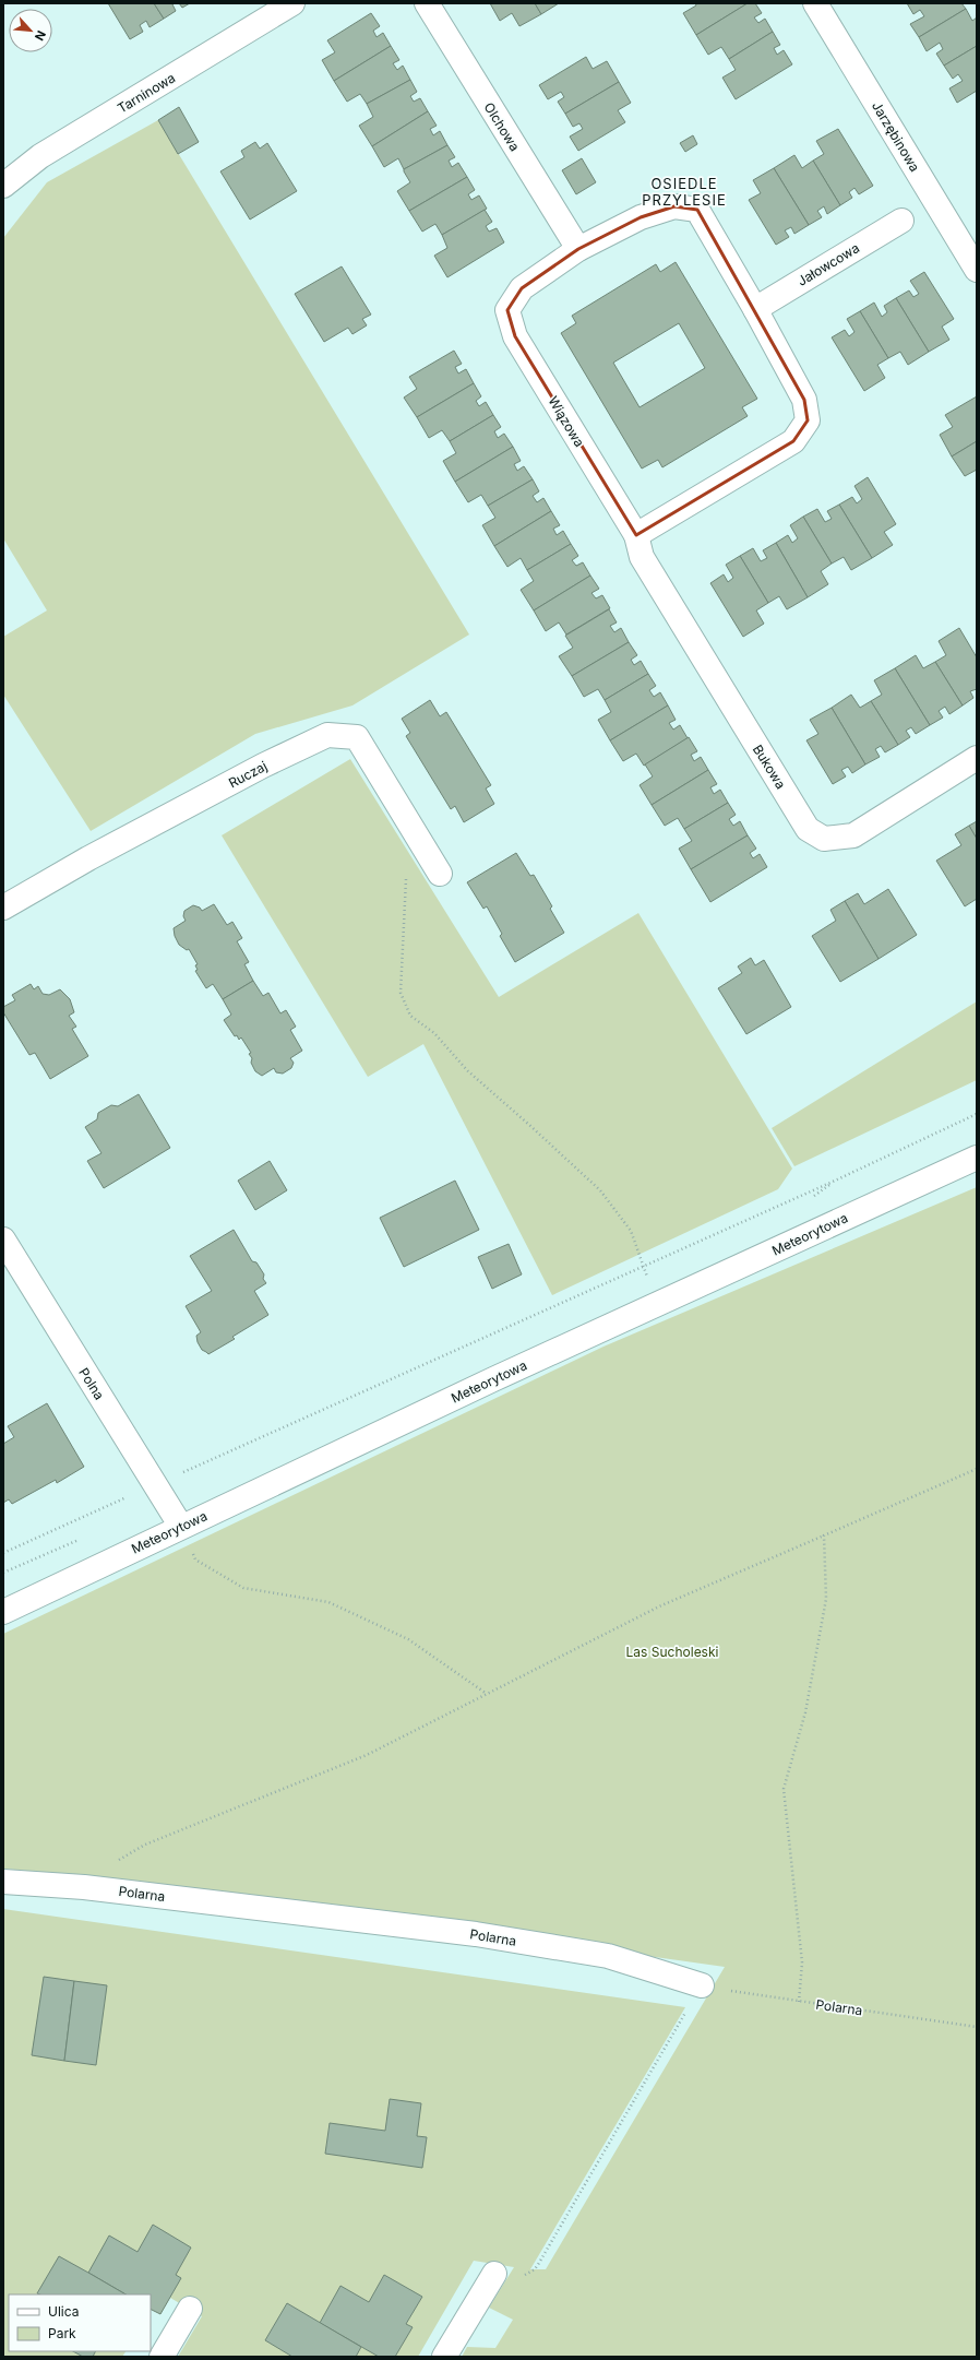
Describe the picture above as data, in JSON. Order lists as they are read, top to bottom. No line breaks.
{"streets":{"street":["Tarninowa","Olchowa","Jarzębinowa","Jałowcowa","Wiązowa","Bukowa","Ruczaj","Meteorytowa","Polna","Polarna"]},"crossings":[["Olchowa","Wiązowa"],["Jałowcowa","Wiązowa"],["Wiązowa","Bukowa"],["Meteorytowa","Polna"]],"districts":["OSIEDLE PRZYLESIE"],"parks":["Las Sucholeski"],"legend":["Ulica","Park"],"north":"bottom right"}
